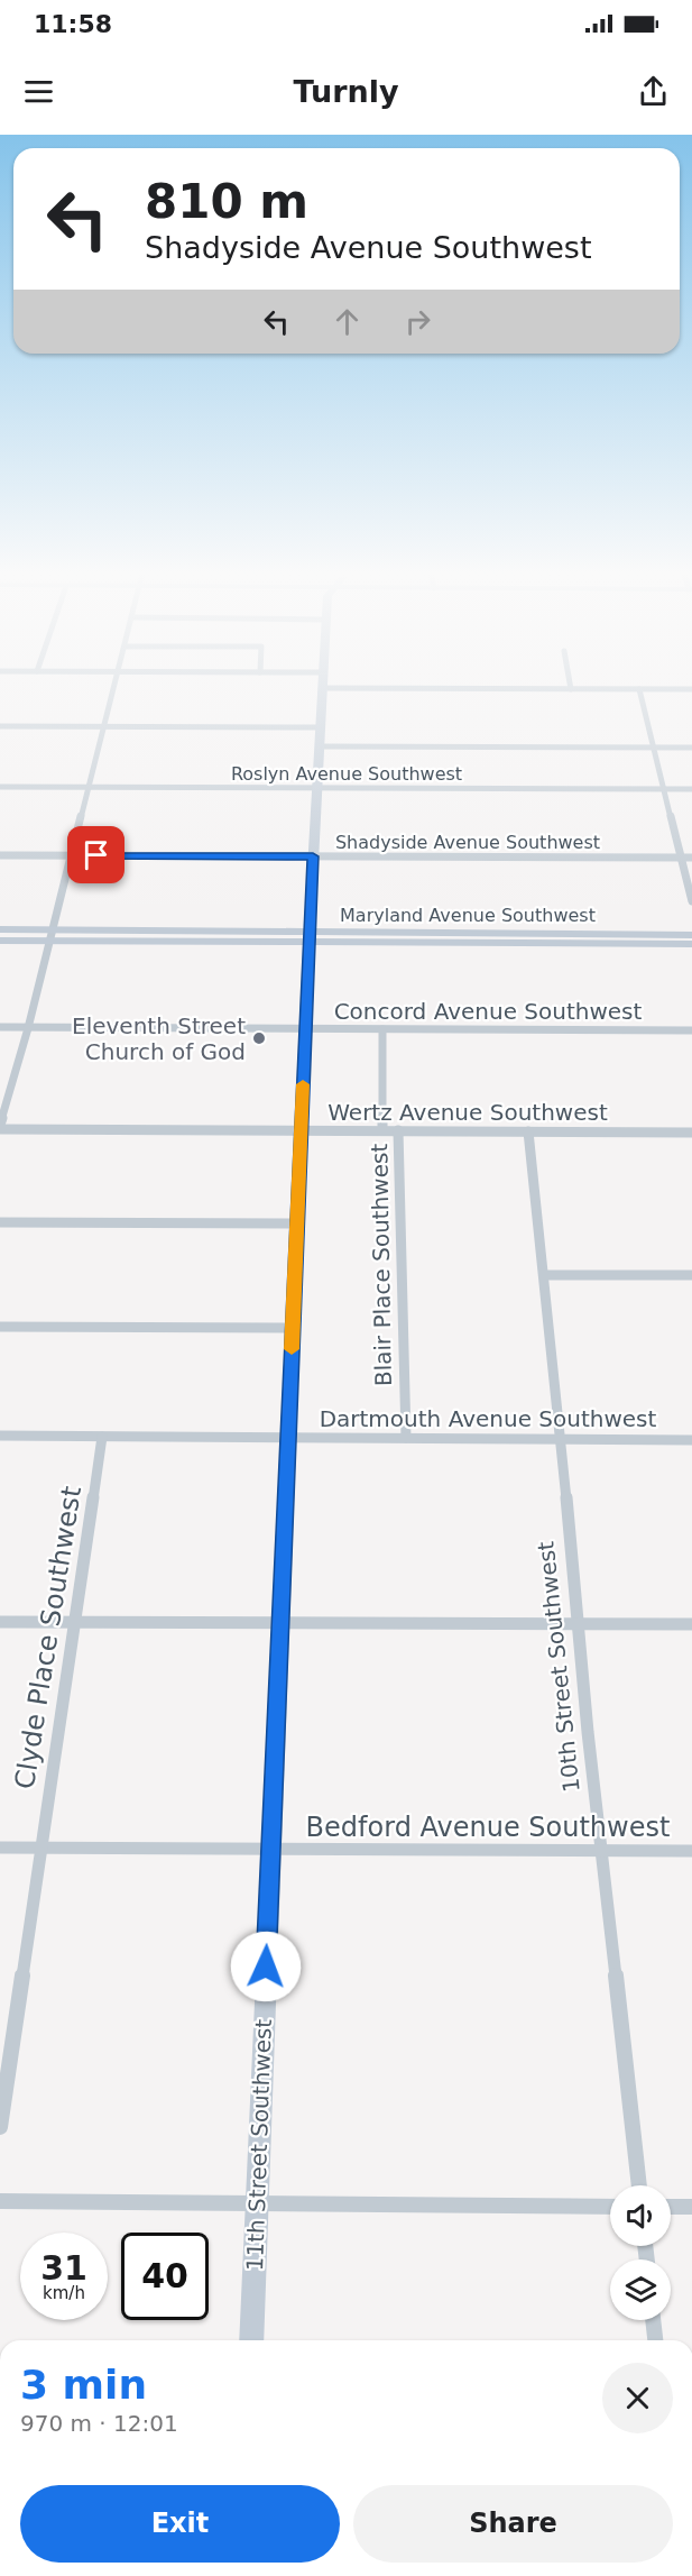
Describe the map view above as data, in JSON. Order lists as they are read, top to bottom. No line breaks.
{"streets":{"street":["Roslyn Avenue Southwest","Shadyside Avenue Southwest","Maryland Avenue Southwest","Concord Avenue Southwest","Wertz Avenue Southwest","Blair Place Southwest","Dartmouth Avenue Southwest","Clyde Place Southwest","10th Street Southwest","Bedford Avenue Southwest","11th Street Southwest"]},"crossings":[["Roslyn Avenue Southwest","11th Street Southwest"],["Shadyside Avenue Southwest","11th Street Southwest"],["Maryland Avenue Southwest","11th Street Southwest"],["Concord Avenue Southwest","Blair Place Southwest"],["Concord Avenue Southwest","11th Street Southwest"],["Wertz Avenue Southwest","Blair Place Southwest"],["Wertz Avenue Southwest","10th Street Southwest"],["Wertz Avenue Southwest","11th Street Southwest"],["Blair Place Southwest","Dartmouth Avenue Southwest"],["Dartmouth Avenue Southwest","Clyde Place Southwest"],["Dartmouth Avenue Southwest","10th Street Southwest"],["Dartmouth Avenue Southwest","11th Street Southwest"],["Clyde Place Southwest","Bedford Avenue Southwest"],["10th Street Southwest","Bedford Avenue Southwest"],["Bedford Avenue Southwest","11th Street Southwest"]],"places":["Eleventh Street Church of God"],"page":{"status":"11:58","header":"Turnly","turn":["810 m","Shadyside Avenue Southwest"],"speed":"31 km/h","limit":"40","heading":["3 min","970 m · 12:01"],"buttons":["Exit","Share"]}}
